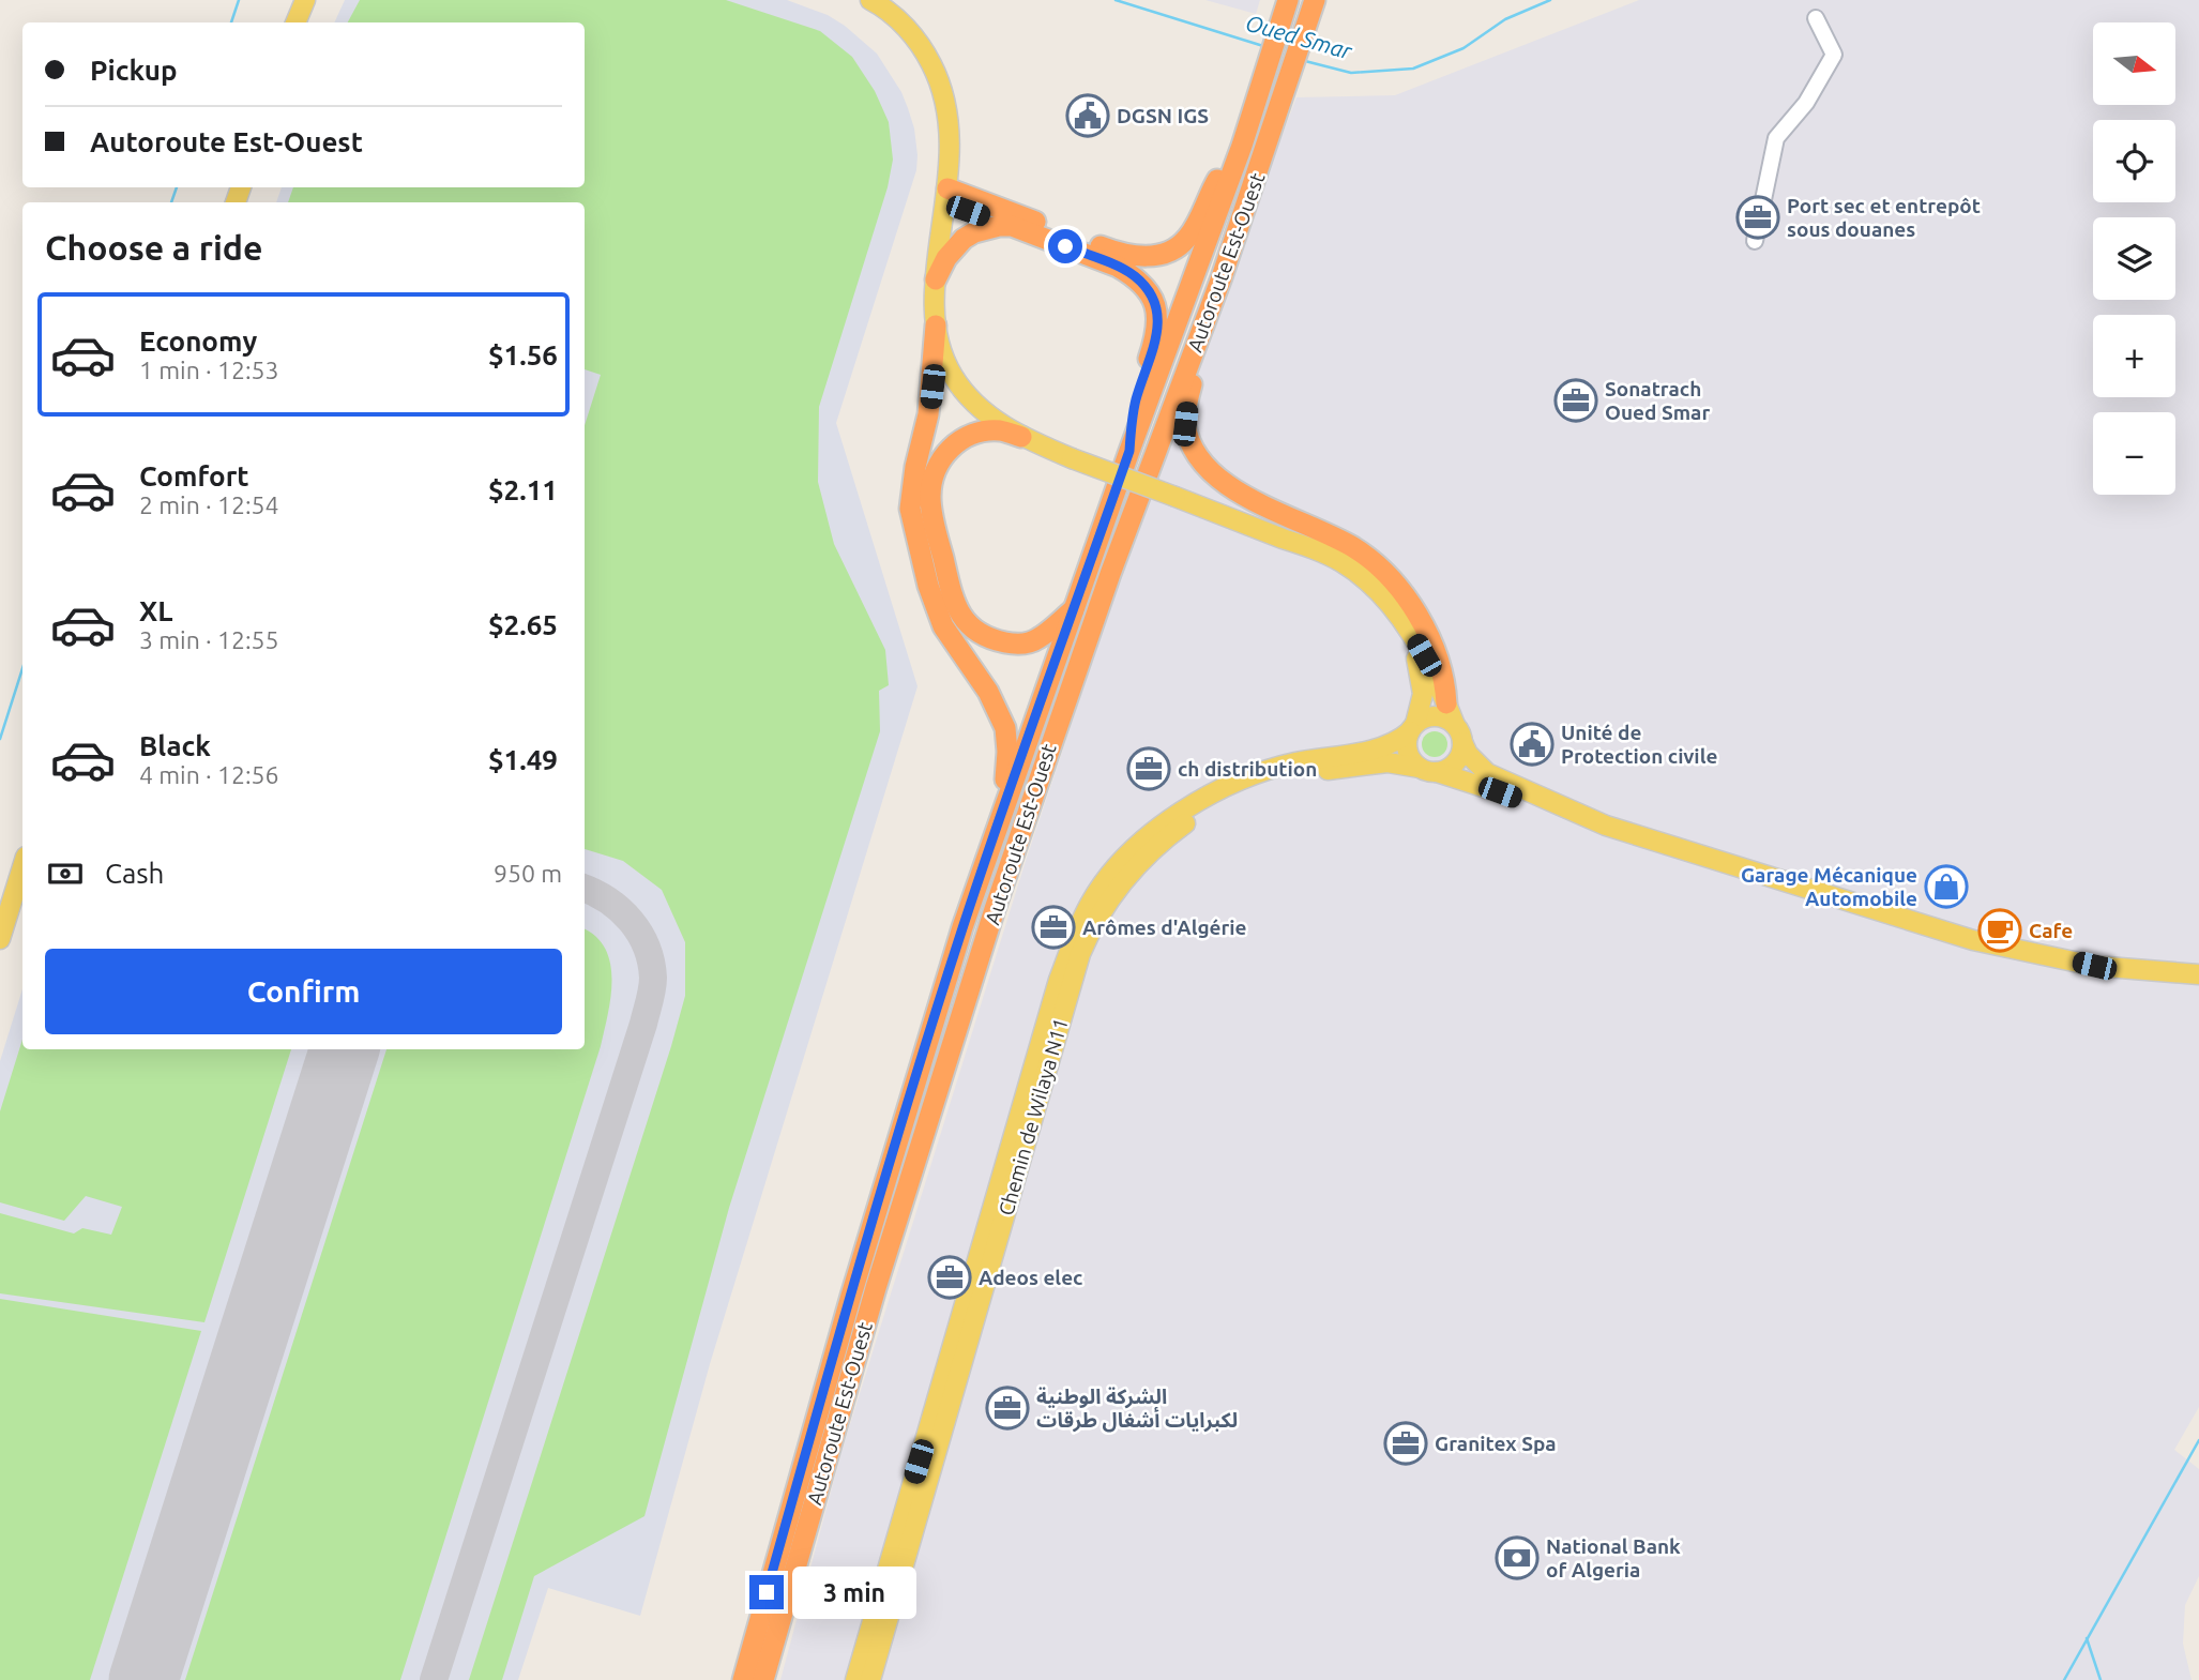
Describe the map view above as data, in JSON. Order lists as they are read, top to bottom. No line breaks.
{"streets":{"highway":["Autoroute Est-Ouest"],"main road":["Chemin de Wilaya N11"]},"water":["Oued Smar"],"places":{"public building":["DGSN IGS","Unité de Protection civile"],"office":["Port sec et entrepôt sous douanes","Sonatrach Oued Smar","ch distribution","Arômes d'Algérie","Adeos elec","الشركة الوطنية لكبرايات أشغال طرقات","Granitex Spa"],"shop":["Garage Mécanique Automobile"],"cafe":["Cafe"],"bank":["National Bank of Algeria"]},"north":"right","page":{"map_buttons":["+","−"],"banner":["Pickup","Autoroute Est-Ouest"],"heading":"Choose a ride","list":[{"name":"Economy","note":"1 min · 12:53","value":"$1.56"},{"name":"Comfort","note":"2 min · 12:54","value":"$2.11"},{"name":"XL","note":"3 min · 12:55","value":"$2.65"},{"name":"Black","note":"4 min · 12:56","value":"$1.49"}],"pay":["Cash","950 m"],"buttons":"Confirm","bubble":"3 min"}}
